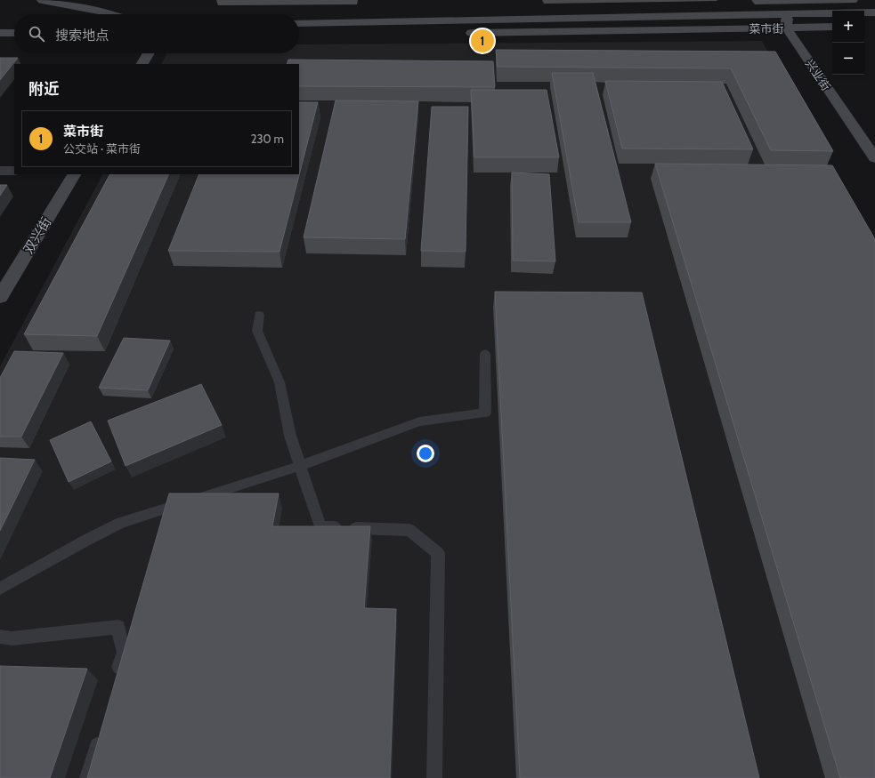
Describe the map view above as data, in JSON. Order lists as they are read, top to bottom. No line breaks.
{"streets":{"main road":["菜市街","兴业街","双兴街"]},"crossings":[["菜市街","兴业街"]],"page":{"map_buttons":["+","−"],"search":"搜索地点","pins":"1","heading":"附近","list":[{"mark":"1","name":"菜市街","note":"公交站 · 菜市街","value":"230 m"}]}}
